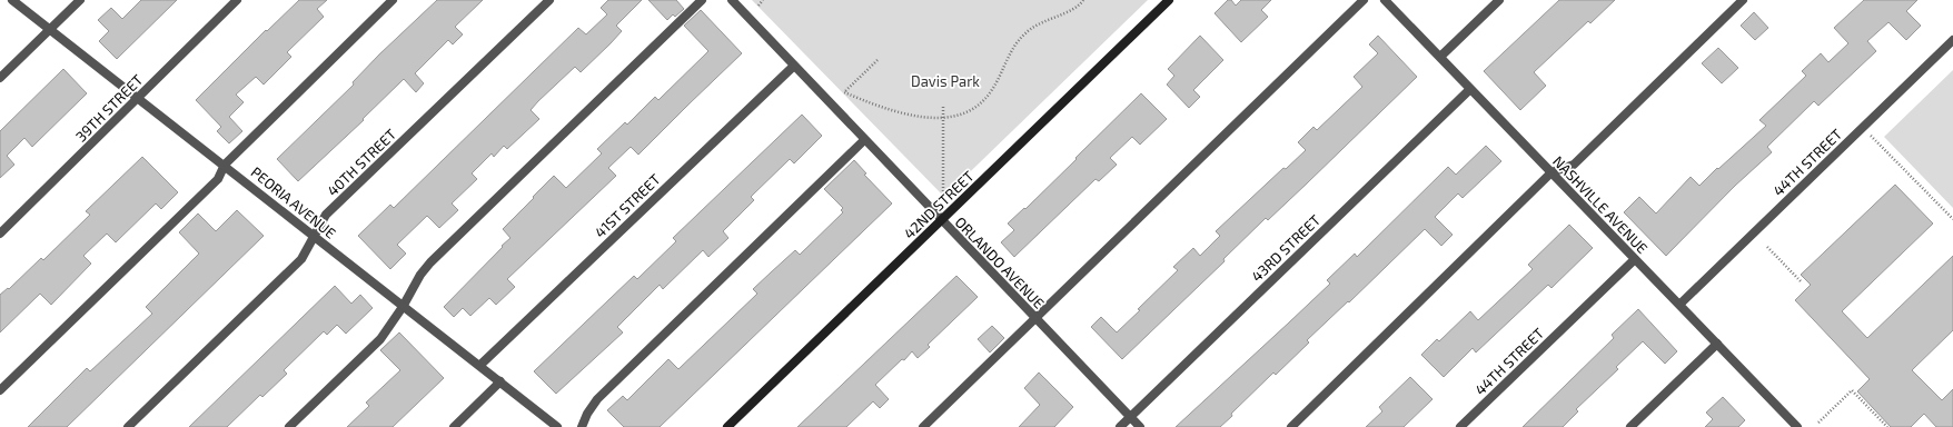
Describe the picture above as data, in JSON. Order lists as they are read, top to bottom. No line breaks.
{"streets":{"street":["39TH STREET","40TH STREET","44TH STREET","PEORIA AVENUE","42ND STREET","NASHVILLE AVENUE","41ST STREET","43RD STREET","ORLANDO AVENUE"]},"crossings":[["39TH STREET","PEORIA AVENUE"],["40TH STREET","PEORIA AVENUE"],["44TH STREET","NASHVILLE AVENUE"],["PEORIA AVENUE","41ST STREET"],["42ND STREET","ORLANDO AVENUE"],["NASHVILLE AVENUE","43RD STREET"],["41ST STREET","ORLANDO AVENUE"],["43RD STREET","ORLANDO AVENUE"]],"parks":["Davis Park"]}
